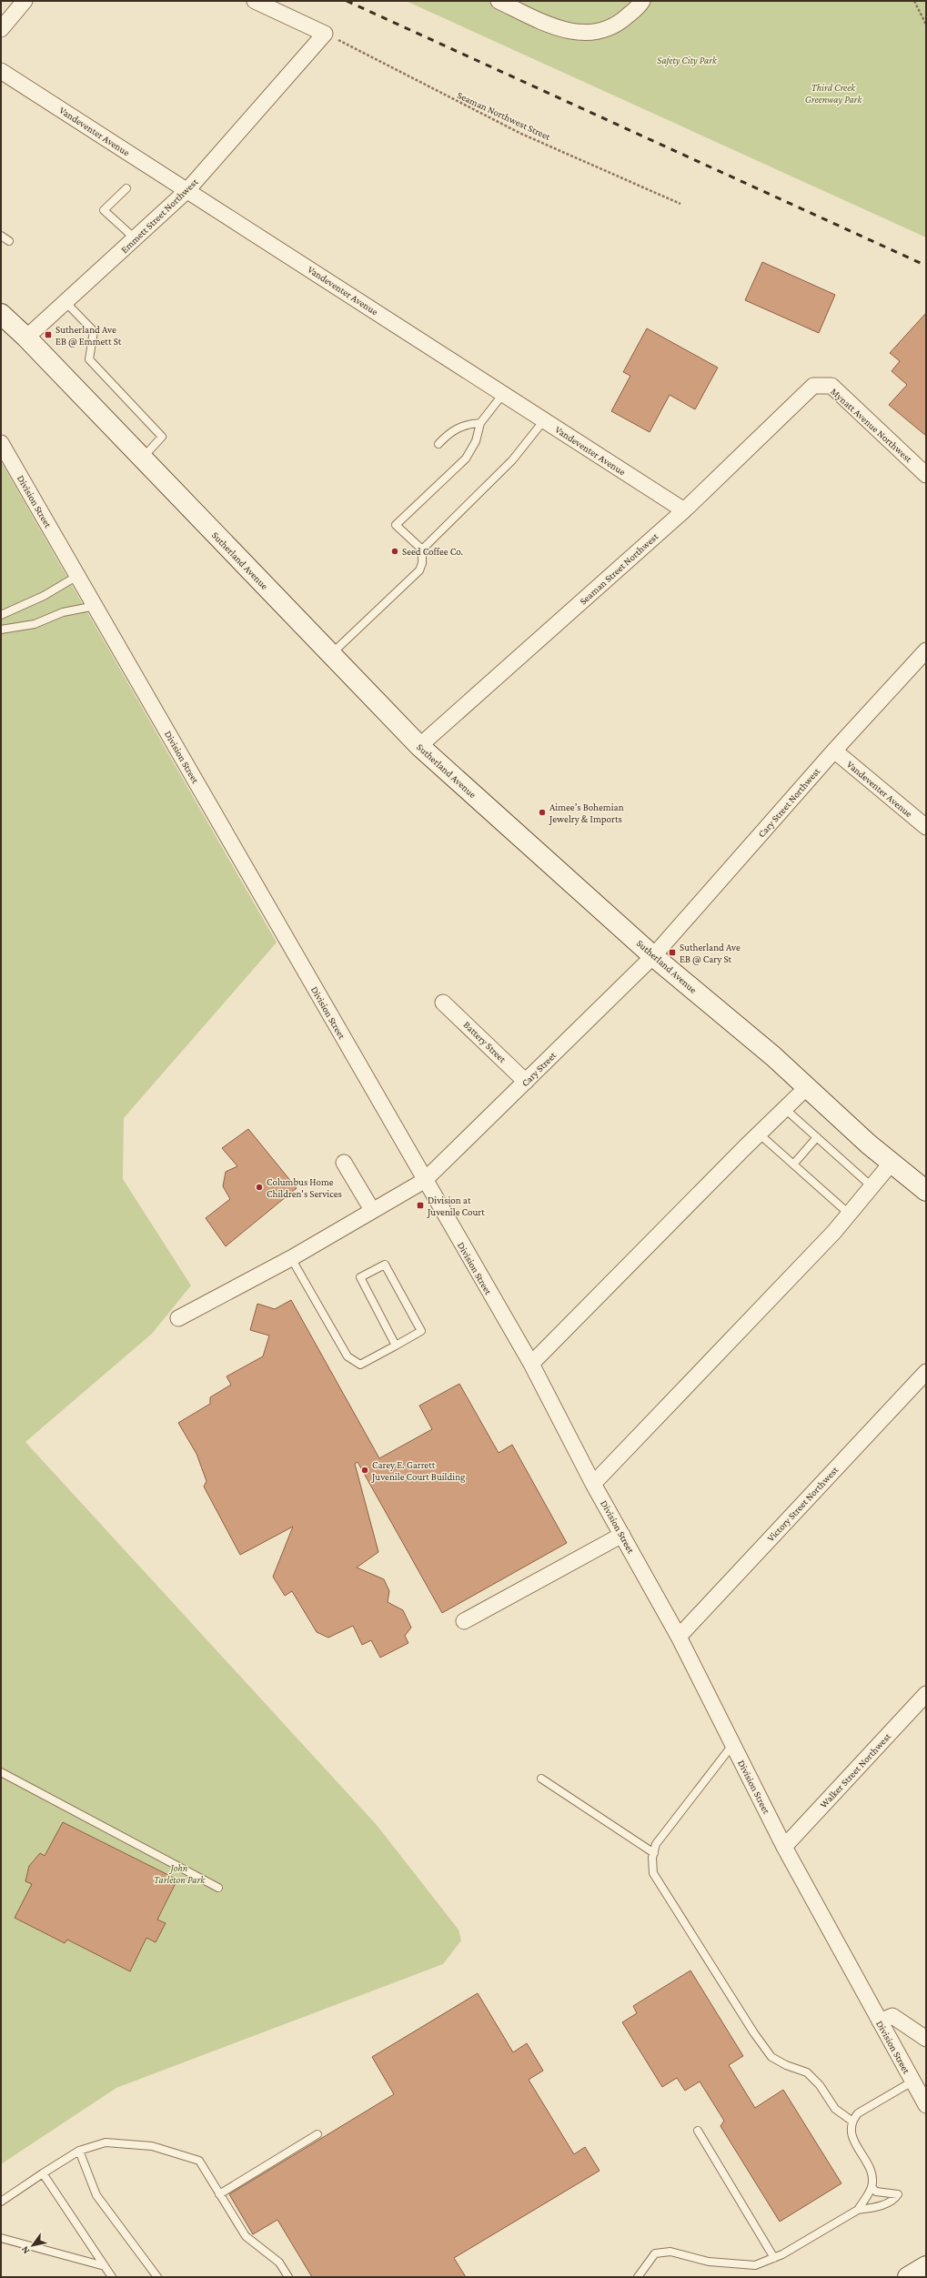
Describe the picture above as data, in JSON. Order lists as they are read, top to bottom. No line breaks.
{"streets":{"street":["Vandeventer Avenue","Emmett Street Northwest","Mynatt Avenue Northwest","Division Street","Sutherland Avenue","Seaman Street Northwest","Cary Street Northwest","Battery Street","Cary Street","Victory Street Northwest","Walker Street Northwest"],"path":["Seaman Northwest Street"]},"crossings":[["Seaman Northwest Street","Emmett Street Northwest"],["Vandeventer Avenue","Emmett Street Northwest"],["Vandeventer Avenue","Seaman Street Northwest"],["Vandeventer Avenue","Cary Street Northwest"],["Emmett Street Northwest","Sutherland Avenue"],["Mynatt Avenue Northwest","Seaman Street Northwest"],["Division Street","Cary Street"],["Division Street","Victory Street Northwest"],["Division Street","Walker Street Northwest"],["Sutherland Avenue","Seaman Street Northwest"],["Sutherland Avenue","Cary Street Northwest"],["Sutherland Avenue","Cary Street"],["Cary Street Northwest","Cary Street"],["Battery Street","Cary Street"]],"parks":["Safety City Park","Third Creek Greenway Park","John Tarleton Park"],"places":{"transit":["Sutherland Ave EB @ Emmett St","Sutherland Ave EB @ Cary St","Division at Juvenile Court"],"other":["Seed Coffee Co.","Aimee’s Bohemian Jewelry & Imports","Columbus Home Children's Services","Carey E. Garrett Juvenile Court Building"]},"north":"bottom left"}
